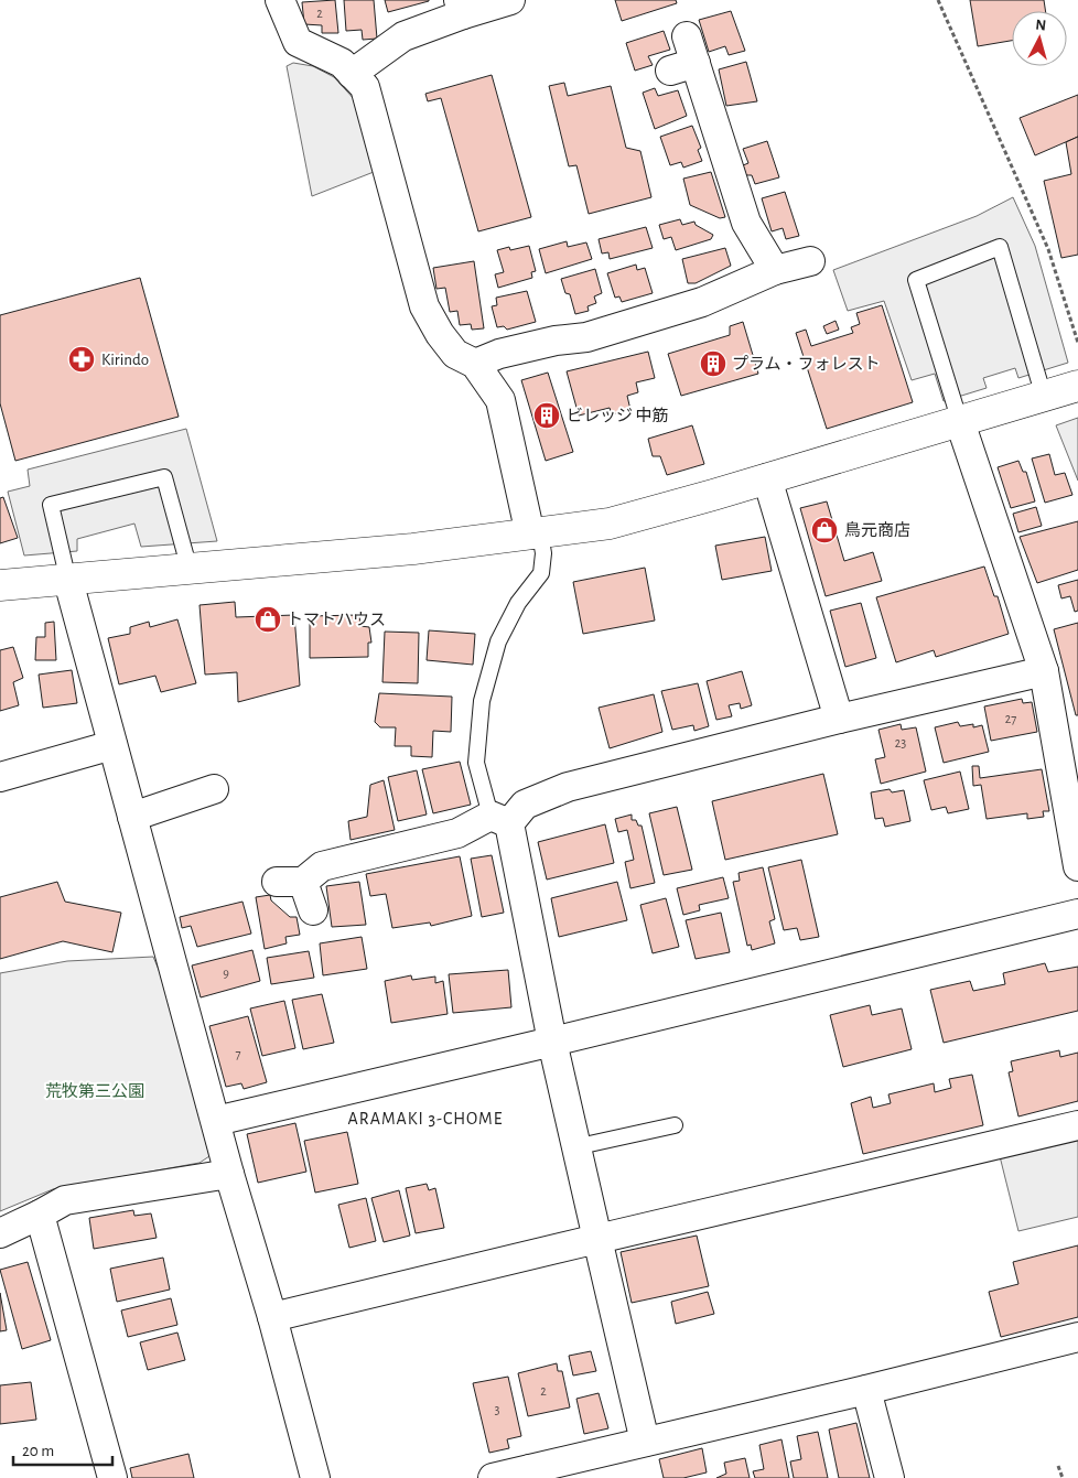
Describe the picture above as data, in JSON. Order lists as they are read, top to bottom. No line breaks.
{"districts":["ARAMAKI 3-CHOME"],"parks":["荒牧第三公園"],"places":{"pharmacy":["Kirindo"],"building":["プラム・フォレスト","ビレッジ 中筋"],"shop":["鳥元商店","トマトハウス"]},"house_numbers":["2","27","23","9","7","2","3"],"scale_bar":"20 m","north":"top"}
